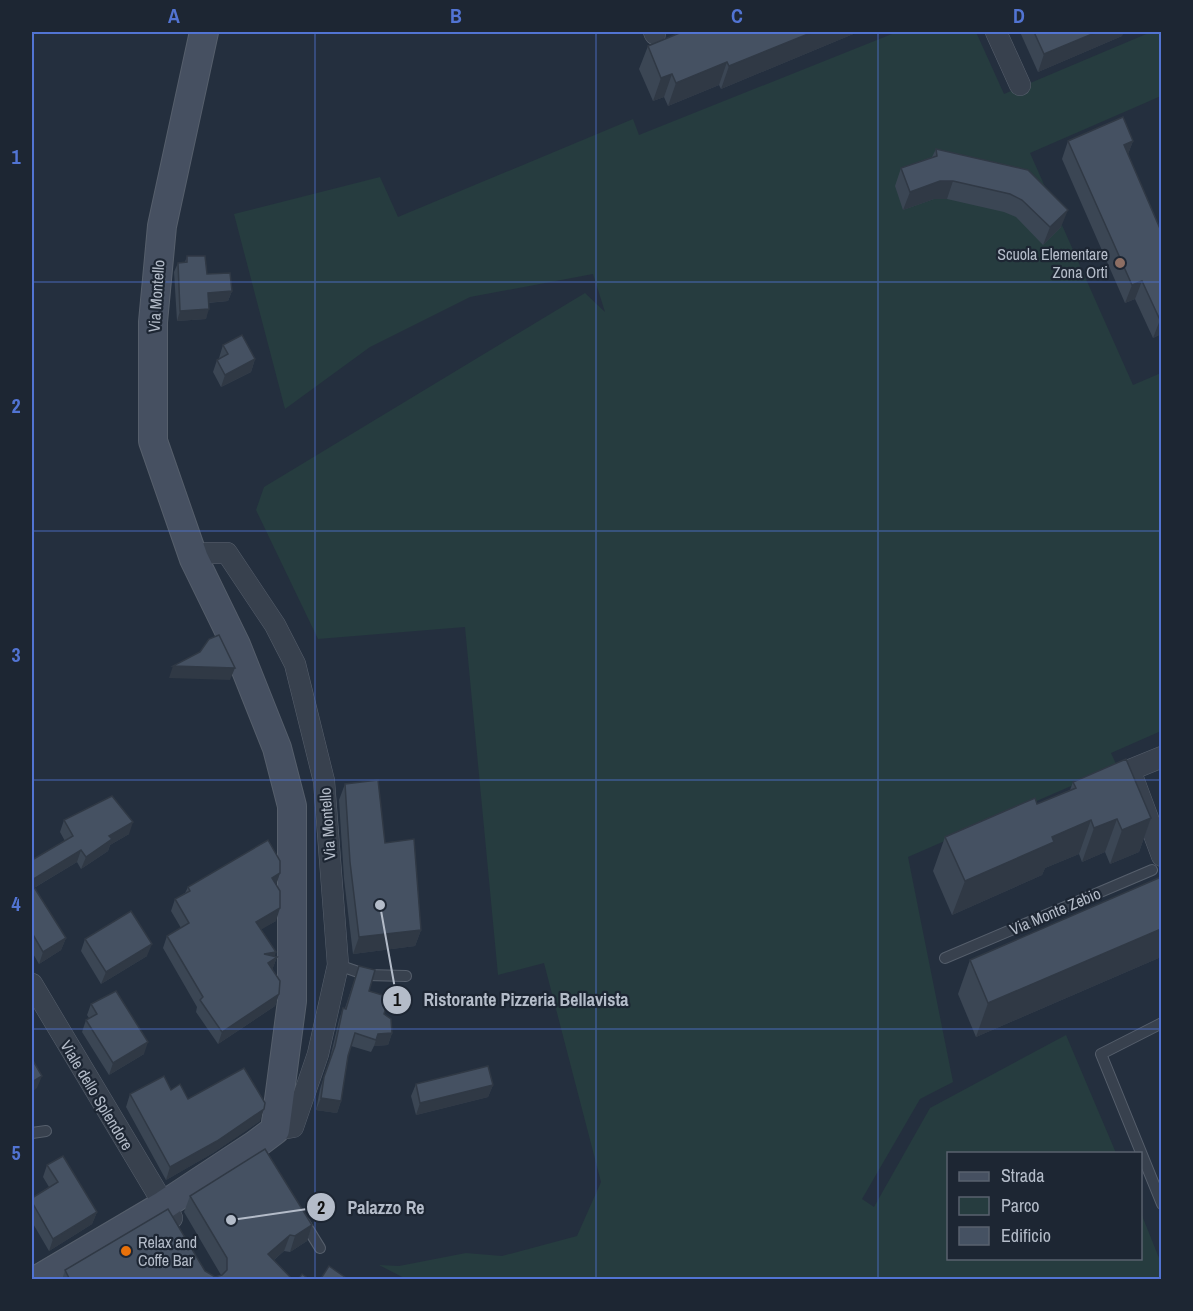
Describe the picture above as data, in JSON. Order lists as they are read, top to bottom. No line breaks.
{"streets":{"main road":["Via Montello"],"street":["Via Monte Zebio","Viale dello Splendore"]},"crossings":[["Via Montello","Viale dello Splendore"]],"places":["Scuola Elementare Zona Orti","Ristorante Pizzeria Bellavista","Palazzo Re","Relax and Coffe Bar"],"legend":["Strada","Parco","Edificio"],"grid":{"columns":["A","B","C","D"],"rows":["1","2","3","4","5"]}}
